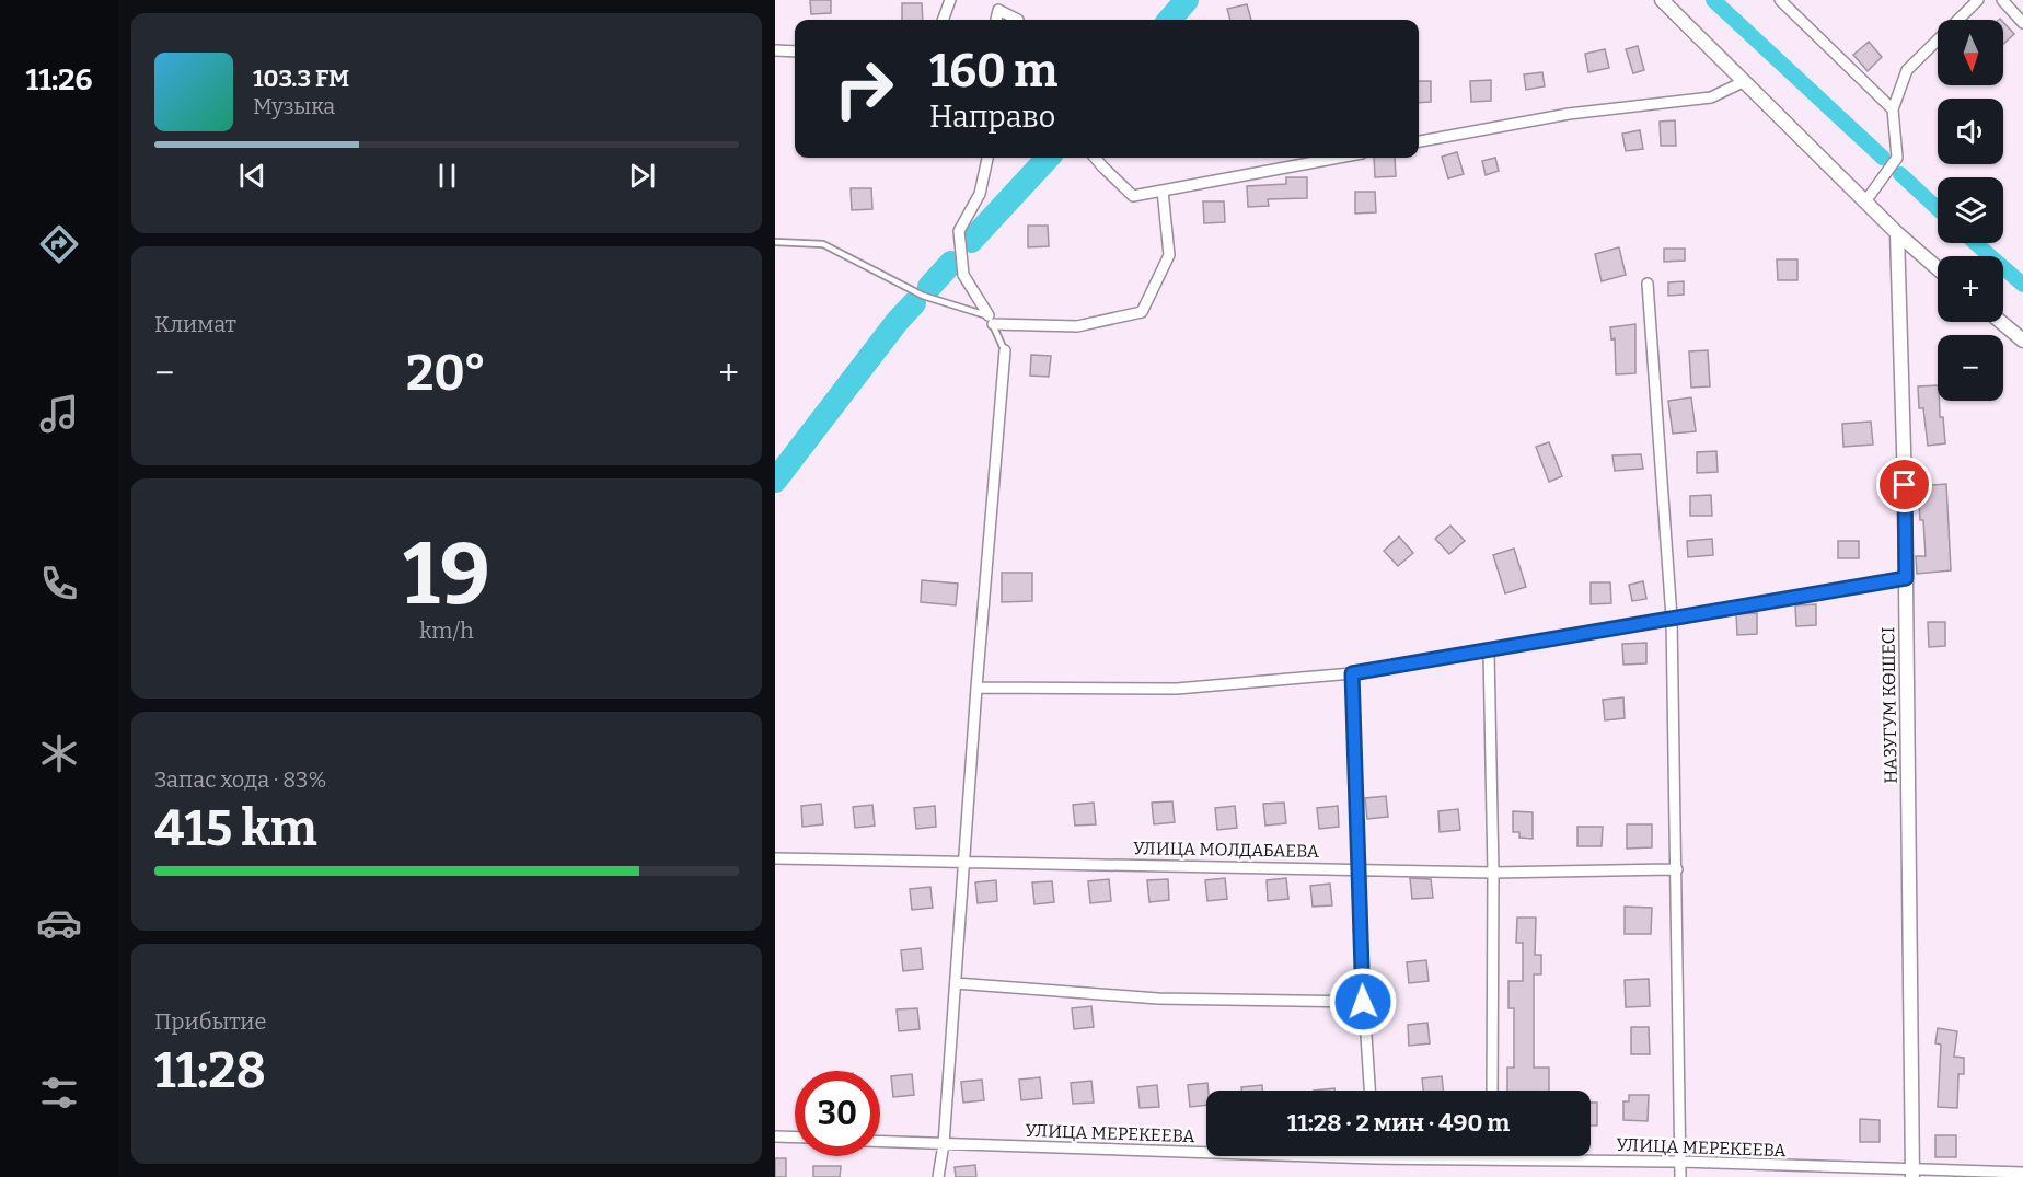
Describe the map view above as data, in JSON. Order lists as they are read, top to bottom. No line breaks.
{"streets":{"street":["НАЗУГУМ КӨШЕСІ","УЛИЦА МОЛДАБАЕВА","УЛИЦА МЕРЕКЕЕВА"]},"crossings":[["НАЗУГУМ КӨШЕСІ","УЛИЦА МЕРЕКЕЕВА"]],"north":"bottom","page":{"tabs":"11:26","map_buttons":["+","−"],"turn":["160 m","Направо"],"song":["103.3 FM","Музыка"],"tile":["Климат",["19","km/h"],["Запас хода · 83%","415 km"],["Прибытие","11:28"]],"heat":["−","20°","+"],"limit":"30","trip":"11:28 · 2 мин · 490 m"}}
